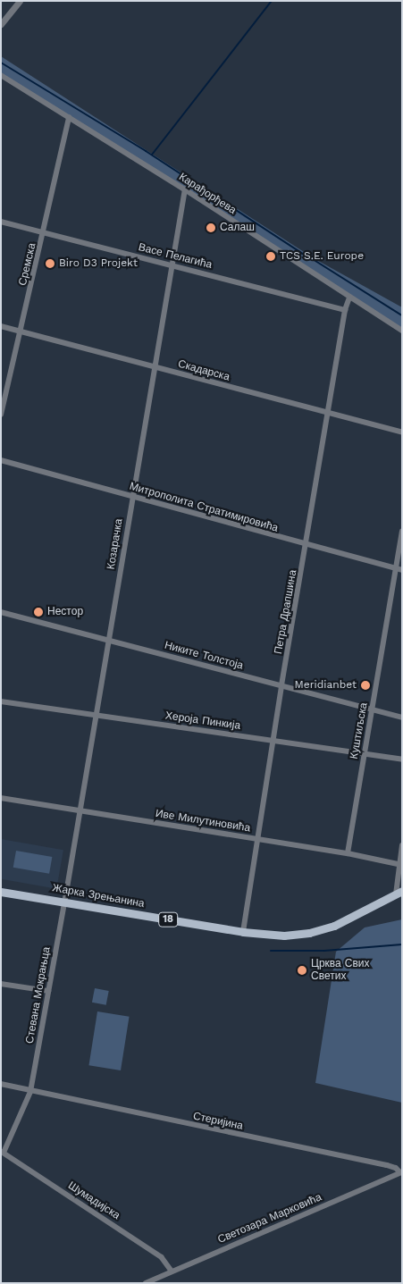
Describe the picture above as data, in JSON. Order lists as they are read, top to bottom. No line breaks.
{"streets":{"main road":["Жарка Зрењанина","18"],"street":["Карађорђева","Васе Пелагића","Сремска","Скадарска","Митрополита Стратимировића","Козарачка","Петра Драпшина","Никите Толстоја","Хероја Пинкија","Куштиљска","Иве Милутиновића","Стевана Мокрањца","Стеријина","Шумадијска","Светозара Марковића"]},"crossings":[["Карађорђева","Сремска"],["Карађорђева","Козарачка"],["Карађорђева","Петра Драпшина"],["Васе Пелагића","Сремска"],["Васе Пелагића","Козарачка"],["Васе Пелагића","Петра Драпшина"],["Сремска","Скадарска"],["Скадарска","Козарачка"],["Скадарска","Петра Драпшина"],["Митрополита Стратимировића","Козарачка"],["Митрополита Стратимировића","Петра Драпшина"],["Митрополита Стратимировића","Куштиљска"],["Козарачка","Никите Толстоја"],["Козарачка","Хероја Пинкија"],["Козарачка","Иве Милутиновића"],["Козарачка","Жарка Зрењанина"],["Козарачка","Стевана Мокрањца"],["Петра Драпшина","Никите Толстоја"],["Петра Драпшина","Хероја Пинкија"],["Петра Драпшина","Иве Милутиновића"],["Петра Драпшина","Жарка Зрењанина"],["Никите Толстоја","Куштиљска"],["Хероја Пинкија","Куштиљска"],["Куштиљска","Иве Милутиновића"],["Жарка Зрењанина","Стевана Мокрањца"],["Стевана Мокрањца","Стеријина"],["Стеријина","Светозара Марковића"],["Шумадијска","Светозара Марковића"]],"places":["Салаш","TCS S.E. Europe","Biro D3 Projekt","Нестор","Meridianbet","Црква Свих Светих"]}
